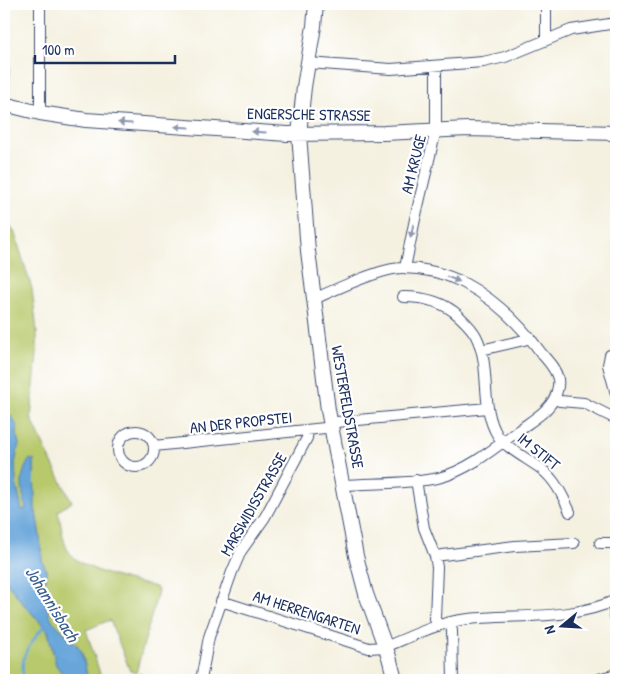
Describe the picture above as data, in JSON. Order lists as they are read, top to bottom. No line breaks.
{"streets":{"main road":["ENGERSCHE STRASSE","WESTERFELDSTRASSE"],"street":["AM KRUGE","AN DER PROPSTEI","IM STIFT","MARSWIDISSTRASSE","AM HERRENGARTEN"]},"crossings":[["ENGERSCHE STRASSE","AM KRUGE"],["ENGERSCHE STRASSE","WESTERFELDSTRASSE"],["WESTERFELDSTRASSE","AN DER PROPSTEI"],["WESTERFELDSTRASSE","AM HERRENGARTEN"],["AN DER PROPSTEI","MARSWIDISSTRASSE"],["MARSWIDISSTRASSE","AM HERRENGARTEN"]],"one_way":["ENGERSCHE STRASSE","AM KRUGE"],"water":["Johannisbach"],"scale_bar":"100 m","north":"left"}
